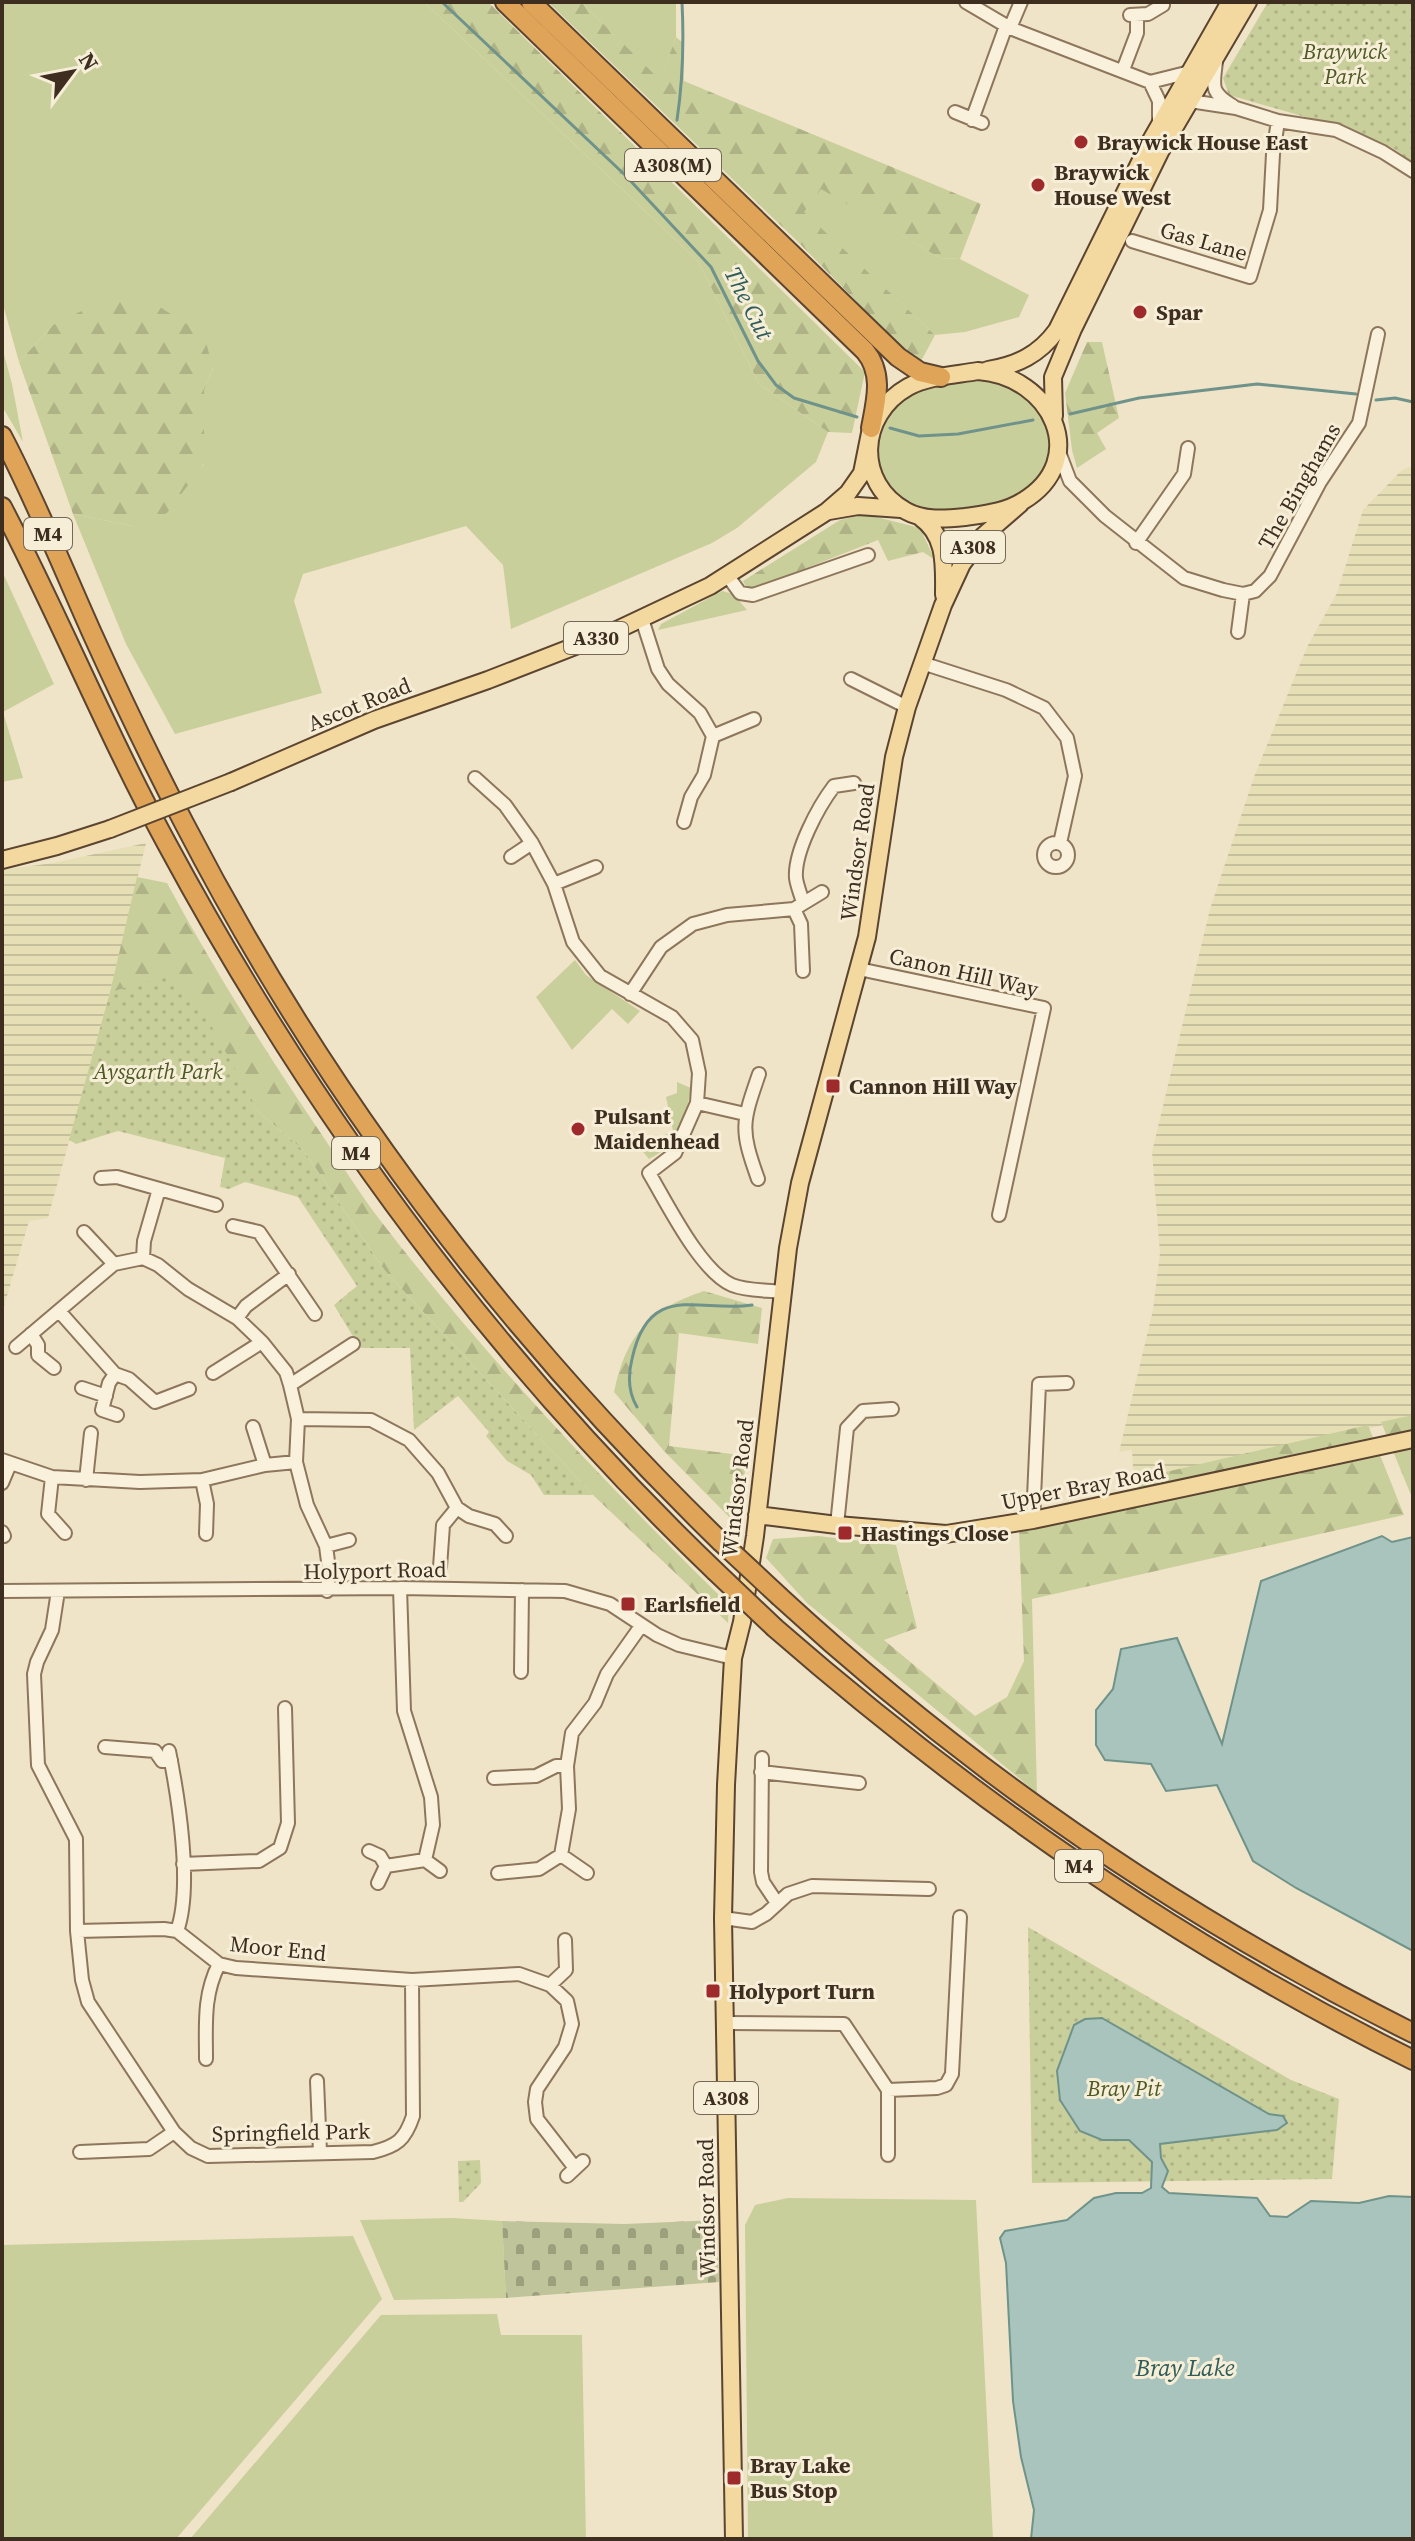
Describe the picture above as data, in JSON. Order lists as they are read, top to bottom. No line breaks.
{"streets":{"highway":["A308(M)","M4"],"main road":["A308","A330","Ascot Road","Windsor Road","Upper Bray Road"],"street":["Gas Lane","The Binghams","Canon Hill Way","Holyport Road","Moor End","Springfield Park"]},"crossings":[["A308(M)","Ascot Road"],["A308(M)","Windsor Road"],["Ascot Road","Windsor Road"],["Windsor Road","Canon Hill Way"],["Windsor Road","Upper Bray Road"],["Windsor Road","Holyport Road"],["Holyport Road","Springfield Park"],["Moor End","Springfield Park"]],"water":["The Cut","Bray Lake"],"parks":["Braywick Park","Aysgarth Park","Bray Pit"],"places":{"other":["Braywick House East","Braywick House West","Spar","Pulsant Maidenhead"],"transit":["Cannon Hill Way","Hastings Close","Earlsfield","Holyport Turn","Bray Lake Bus Stop"]},"north":"top right"}
